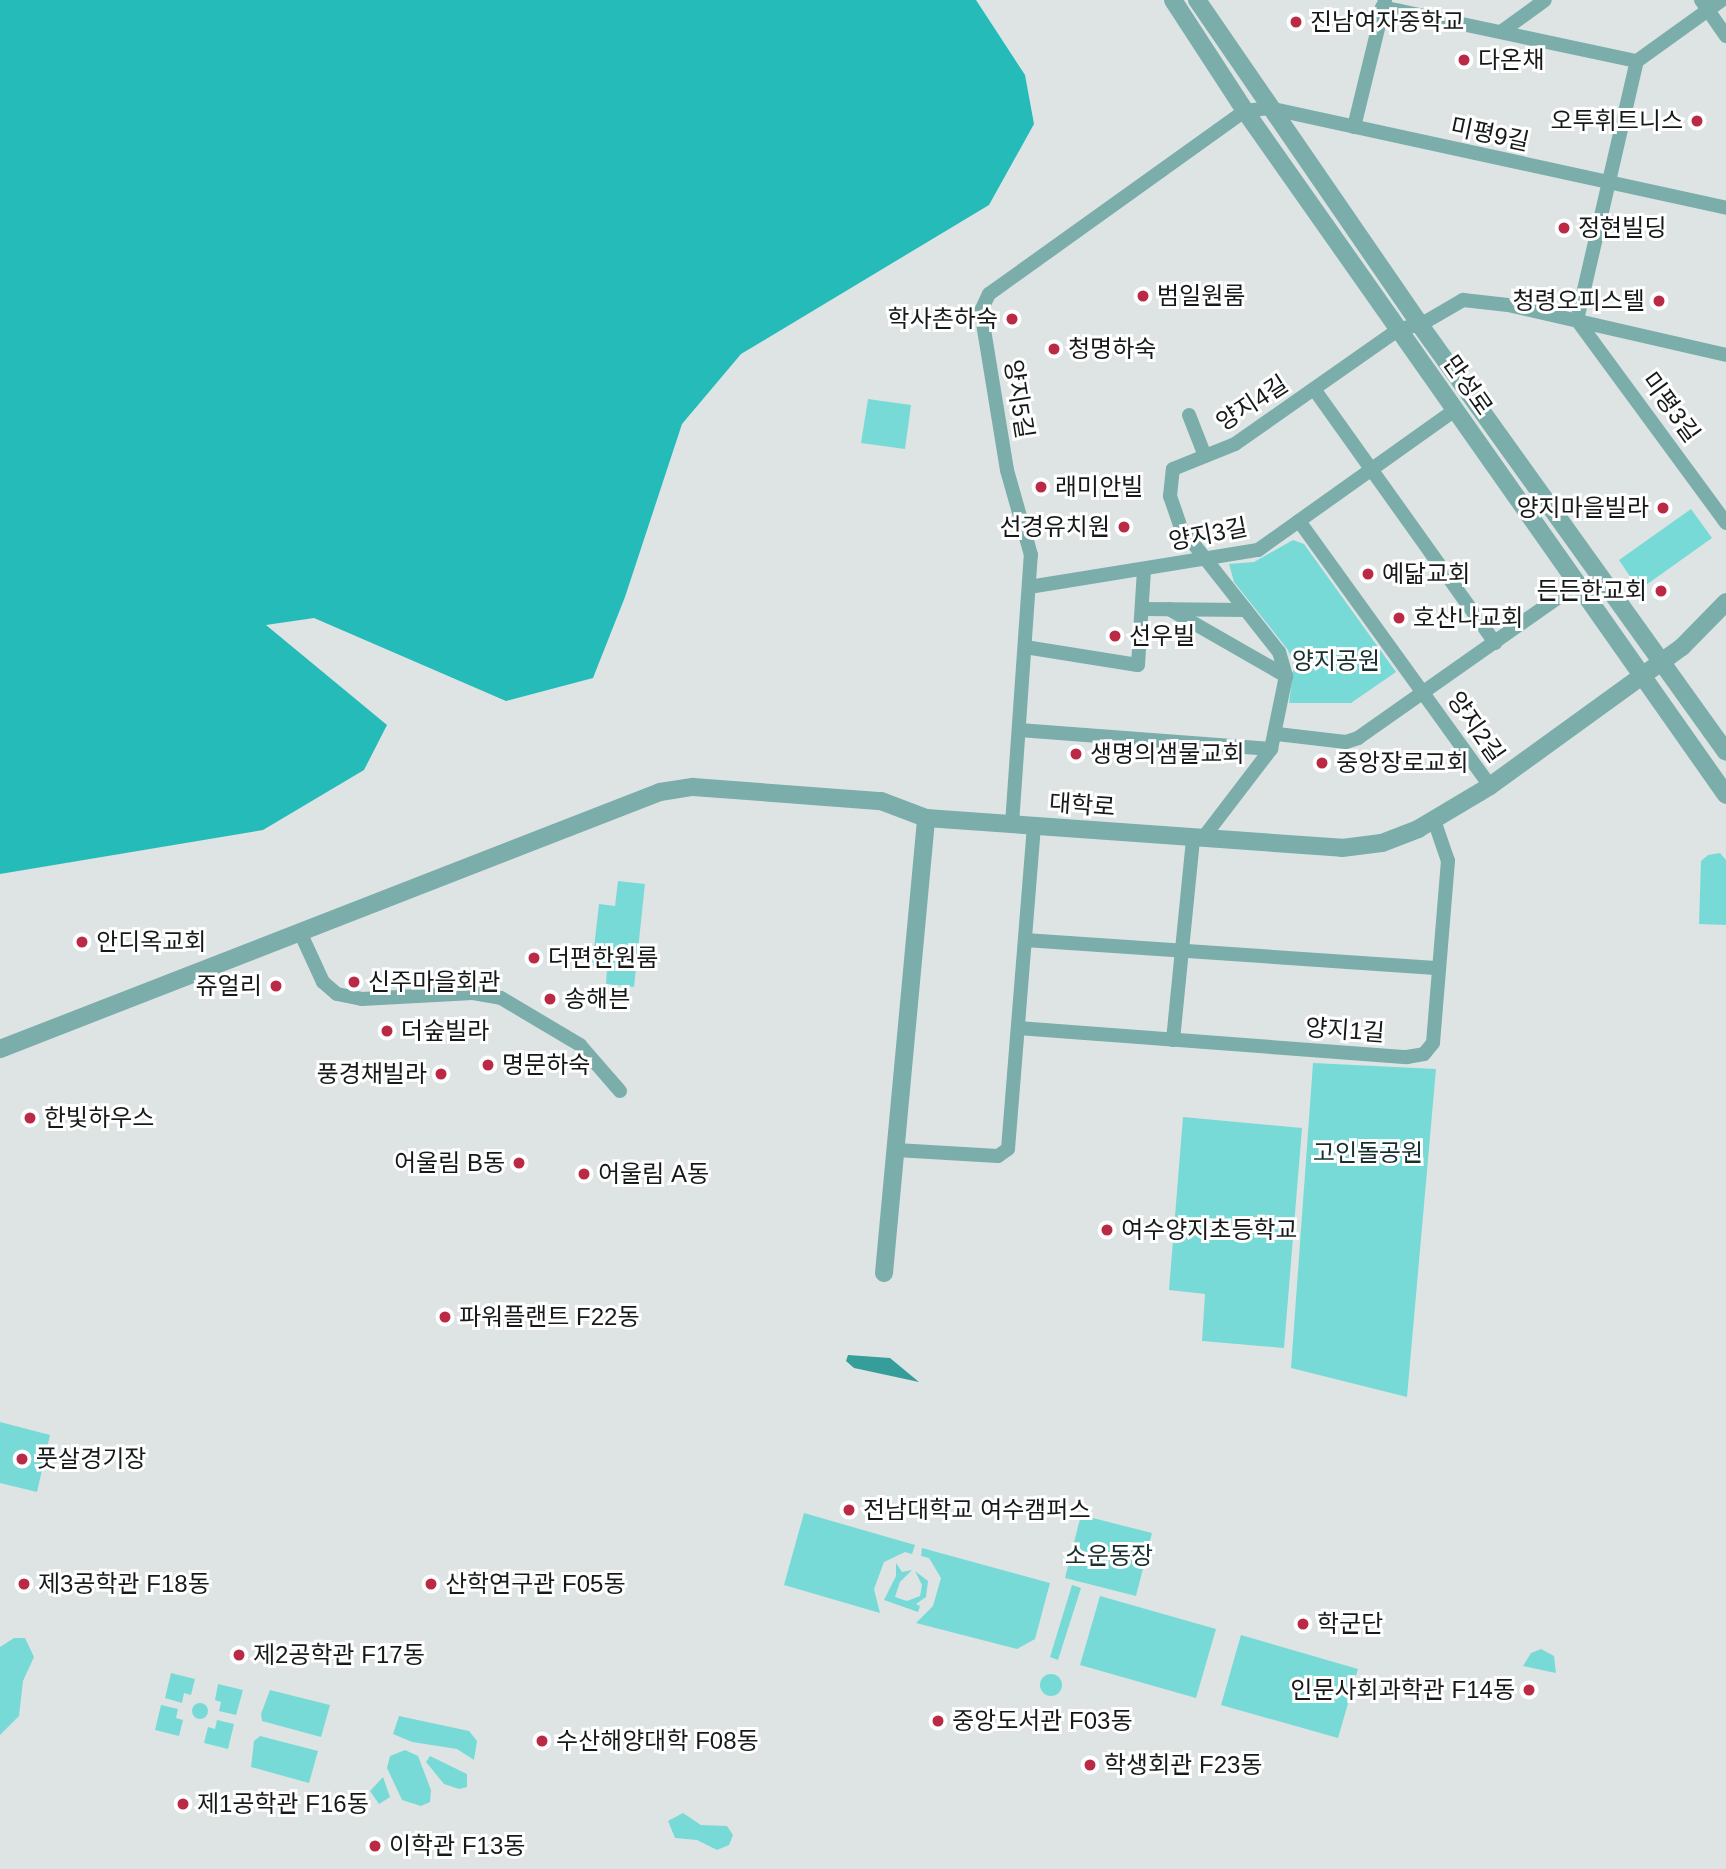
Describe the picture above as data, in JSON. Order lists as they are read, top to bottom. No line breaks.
{"streets":{"street":["미평9길","만성로","양지5길","양지4길","미평3길","양지3길","양지2길","대학로","양지1길"]},"crossings":[["미평9길","만성로"],["미평9길","양지5길"],["만성로","양지5길"],["만성로","양지4길"],["만성로","미평3길"],["만성로","양지3길"],["만성로","양지2길"],["만성로","대학로"],["양지5길","양지3길"],["양지5길","대학로"],["양지4길","미평3길"],["양지4길","양지3길"],["양지3길","양지2길"],["양지2길","대학로"],["대학로","양지1길"]],"parks":["양지공원","고인돌공원","소운동장"],"places":["진남여자중학교","다온채","오투휘트니스","정현빌딩","범일원룸","청령오피스텔","학사촌하숙","청명하숙","래미안빌","양지마을빌라","선경유치원","예닮교회","든든한교회","호산나교회","선우빌","생명의샘물교회","중앙장로교회","안디옥교회","더편한원룸","신주마을회관","쥬얼리","송해븐","더숲빌라","명문하숙","풍경채빌라","한빛하우스","어울림 B동","어울림 A동","여수양지초등학교","파워플랜트 F22동","풋살경기장","전남대학교 여수캠퍼스","제3공학관 F18동","산학연구관 F05동","학군단","제2공학관 F17동","인문사회과학관 F14동","중앙도서관 F03동","수산해양대학 F08동","학생회관 F23동","제1공학관 F16동","이학관 F13동"]}
